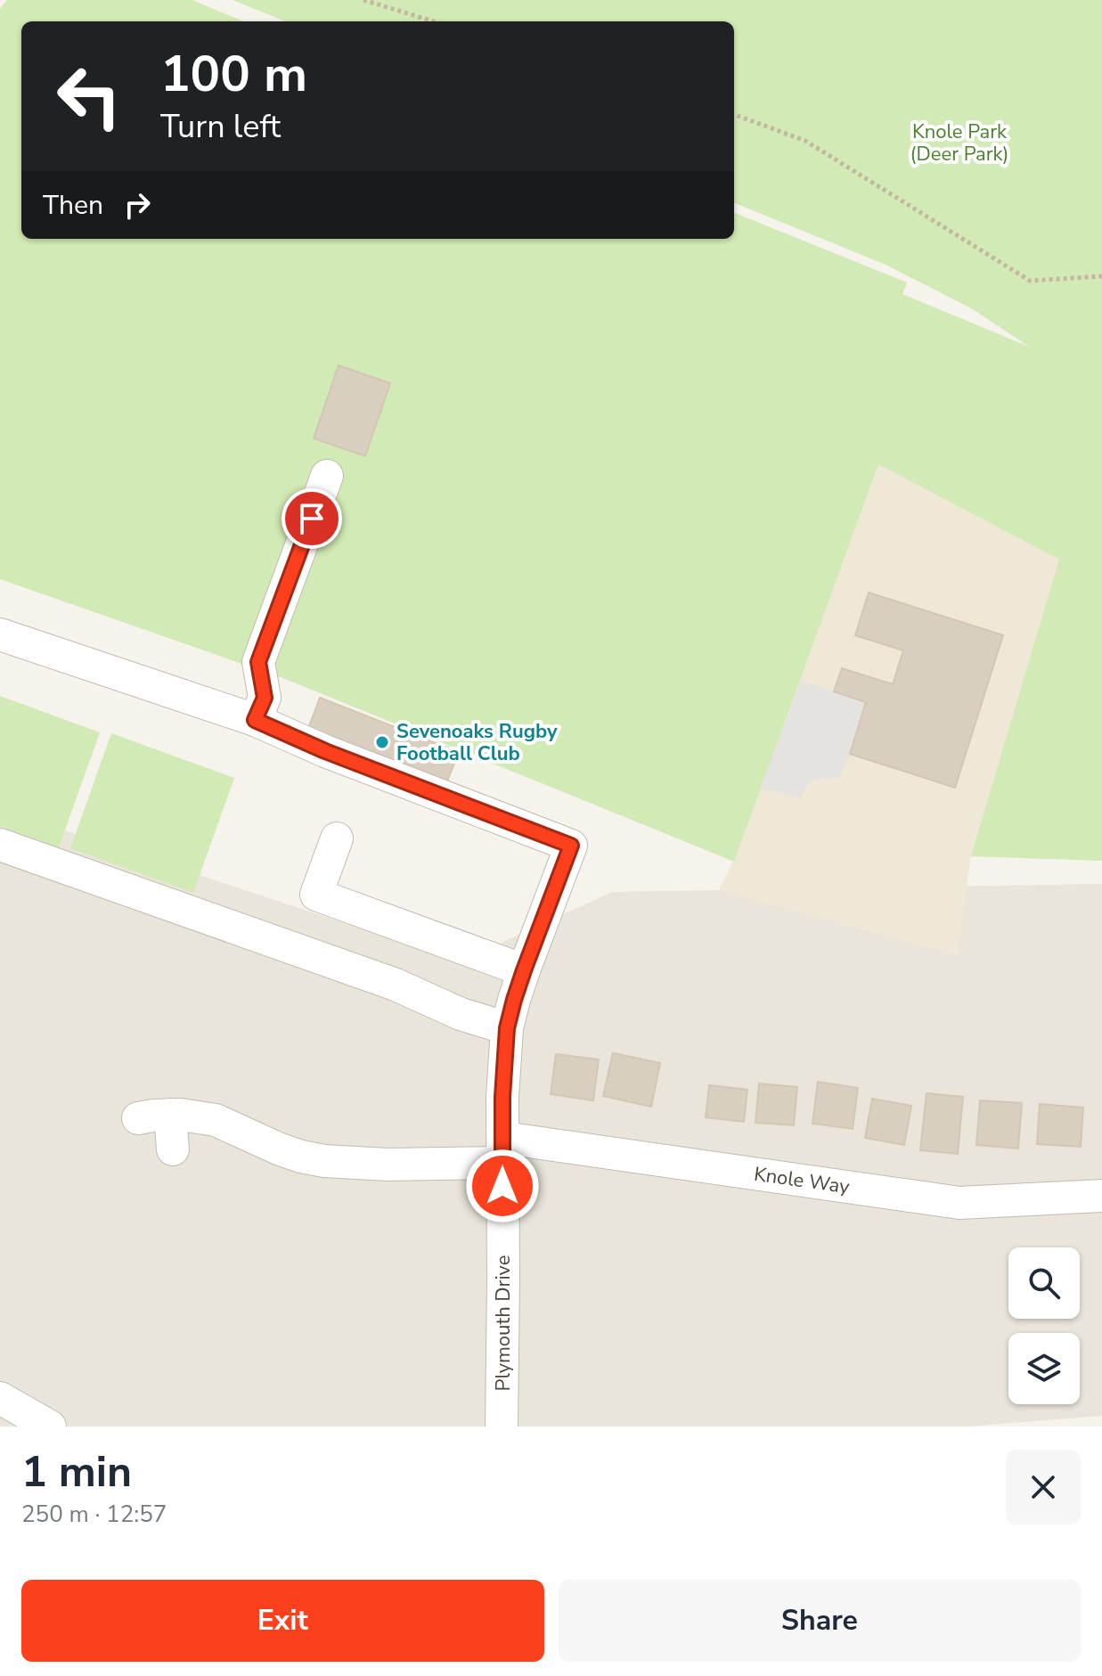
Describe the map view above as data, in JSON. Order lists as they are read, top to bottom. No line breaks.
{"streets":{"street":["Knole Way","Plymouth Drive"]},"crossings":[["Knole Way","Plymouth Drive"]],"parks":["Knole Park (Deer Park)"],"places":["Sevenoaks Rugby Football Club"],"page":{"turn":["100 m","Turn left"],"then":"Then","heading":["1 min","250 m · 12:57"],"buttons":["Exit","Share"]}}
